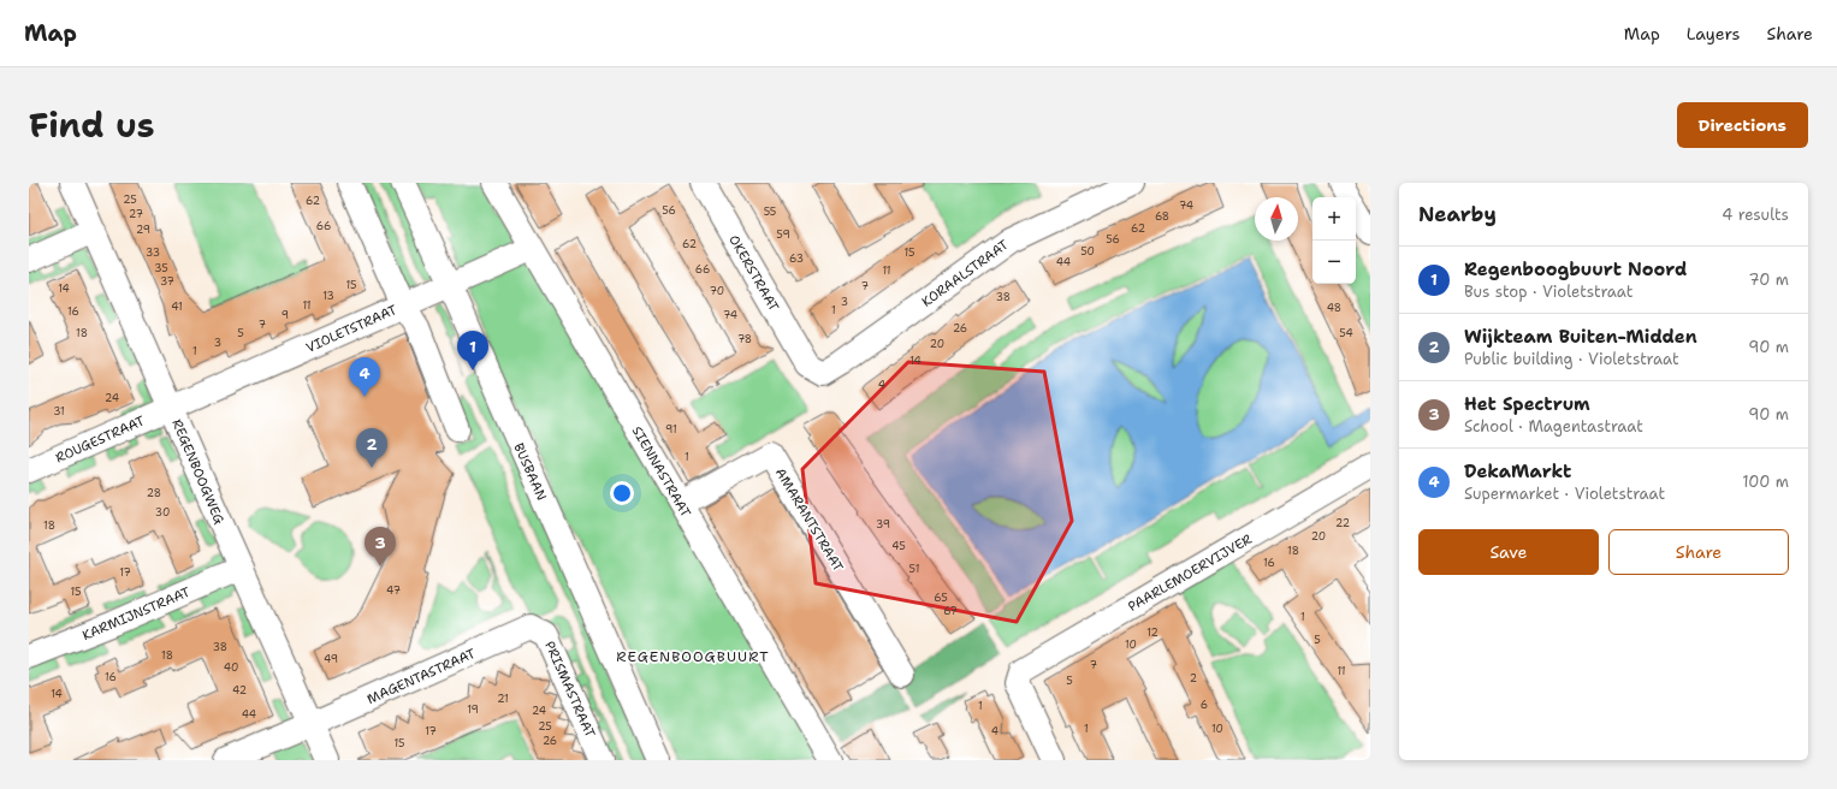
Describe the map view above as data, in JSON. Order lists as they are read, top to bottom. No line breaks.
{"streets":{"street":["OKERSTRAAT","KORAALSTRAAT","VIOLETSTRAAT","ROUGESTRAAT","REGENBOOGWEG","BUSBAAN","SIENNASTRAAT","AMARANTSTRAAT","PAARLEMOERVIJVER","KARMIJNSTRAAT","MAGENTASTRAAT","PRISMASTRAAT"]},"crossings":[["OKERSTRAAT","KORAALSTRAAT"],["VIOLETSTRAAT","ROUGESTRAAT"],["VIOLETSTRAAT","REGENBOOGWEG"],["VIOLETSTRAAT","BUSBAAN"],["VIOLETSTRAAT","SIENNASTRAAT"],["ROUGESTRAAT","REGENBOOGWEG"],["REGENBOOGWEG","KARMIJNSTRAAT"],["REGENBOOGWEG","MAGENTASTRAAT"],["SIENNASTRAAT","AMARANTSTRAAT"],["MAGENTASTRAAT","PRISMASTRAAT"]],"districts":["REGENBOOGBUURT"],"house_numbers":["25","62","74","56","55","27","68","66","62","29","59","56","62","50","33","15","63","44","35","66","11","37","15","7","14","70","13","38","3","11","41","48","1","16","9","74","7","26","18","5","54","78","3","20","1","14","4","24","31","91","1","28","30","22","39","18","20","45","18","16","51","17","47","15","65","67","1","12","5","10","38","18","49","7","40","11","16","2","5","42","14","21","6","1","19","24","44","25","1","10","17","4","26","15"],"north":"top","page":{"header":"Map","nav":["Map","Layers","Share"],"title":"Find us","buttons":["Directions",["Save","Share"]],"heading":["Nearby","4 results"],"map_buttons":["+","−"],"list":[{"mark":"1","name":"Regenboogbuurt Noord","note":"Bus stop · Violetstraat","value":"70 m"},{"mark":"2","name":"Wijkteam Buiten-Midden","note":"Public building · Violetstraat","value":"90 m"},{"mark":"3","name":"Het Spectrum","note":"School · Magentastraat","value":"90 m"},{"mark":"4","name":"DekaMarkt","note":"Supermarket · Violetstraat","value":"100 m"}],"pins":["1","4","2","3"]}}
